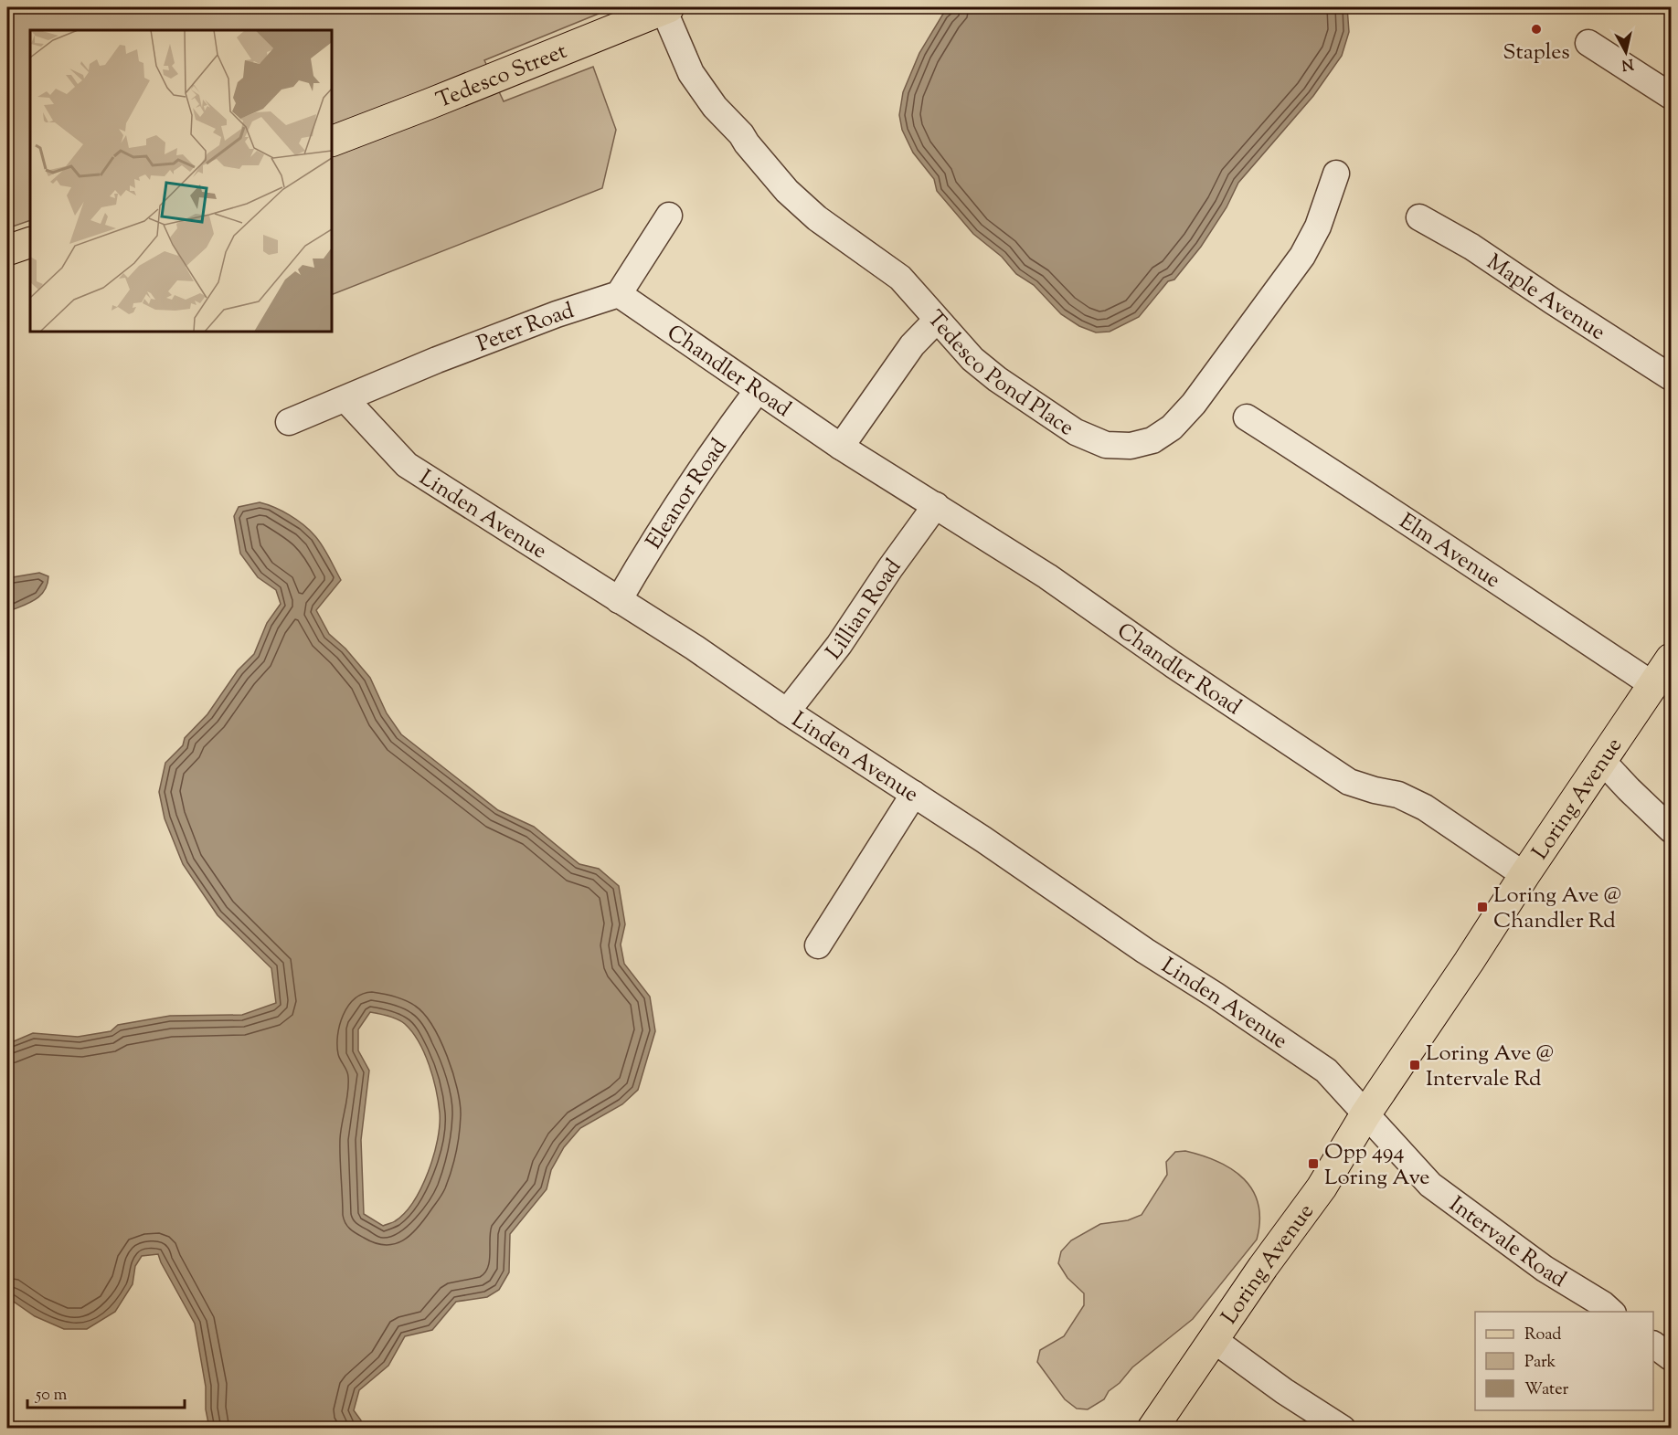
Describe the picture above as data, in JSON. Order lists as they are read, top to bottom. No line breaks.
{"streets":{"main road":["Tedesco Street","Loring Avenue"],"street":["Maple Avenue","Peter Road","Chandler Road","Tedesco Pond Place","Eleanor Road","Linden Avenue","Elm Avenue","Lillian Road","Intervale Road"]},"crossings":[["Tedesco Street","Tedesco Pond Place"],["Peter Road","Chandler Road"],["Peter Road","Linden Avenue"],["Chandler Road","Eleanor Road"],["Chandler Road","Lillian Road"],["Chandler Road","Loring Avenue"],["Eleanor Road","Linden Avenue"],["Linden Avenue","Lillian Road"],["Linden Avenue","Loring Avenue"],["Linden Avenue","Intervale Road"],["Elm Avenue","Loring Avenue"],["Loring Avenue","Intervale Road"]],"places":{"other":["Staples"],"transit":["Loring Ave @ Chandler Rd","Loring Ave @ Intervale Rd","Opp 494 Loring Ave"]},"legend":["Road","Park","Water"],"scale_bar":"50 m","north":"bottom"}
